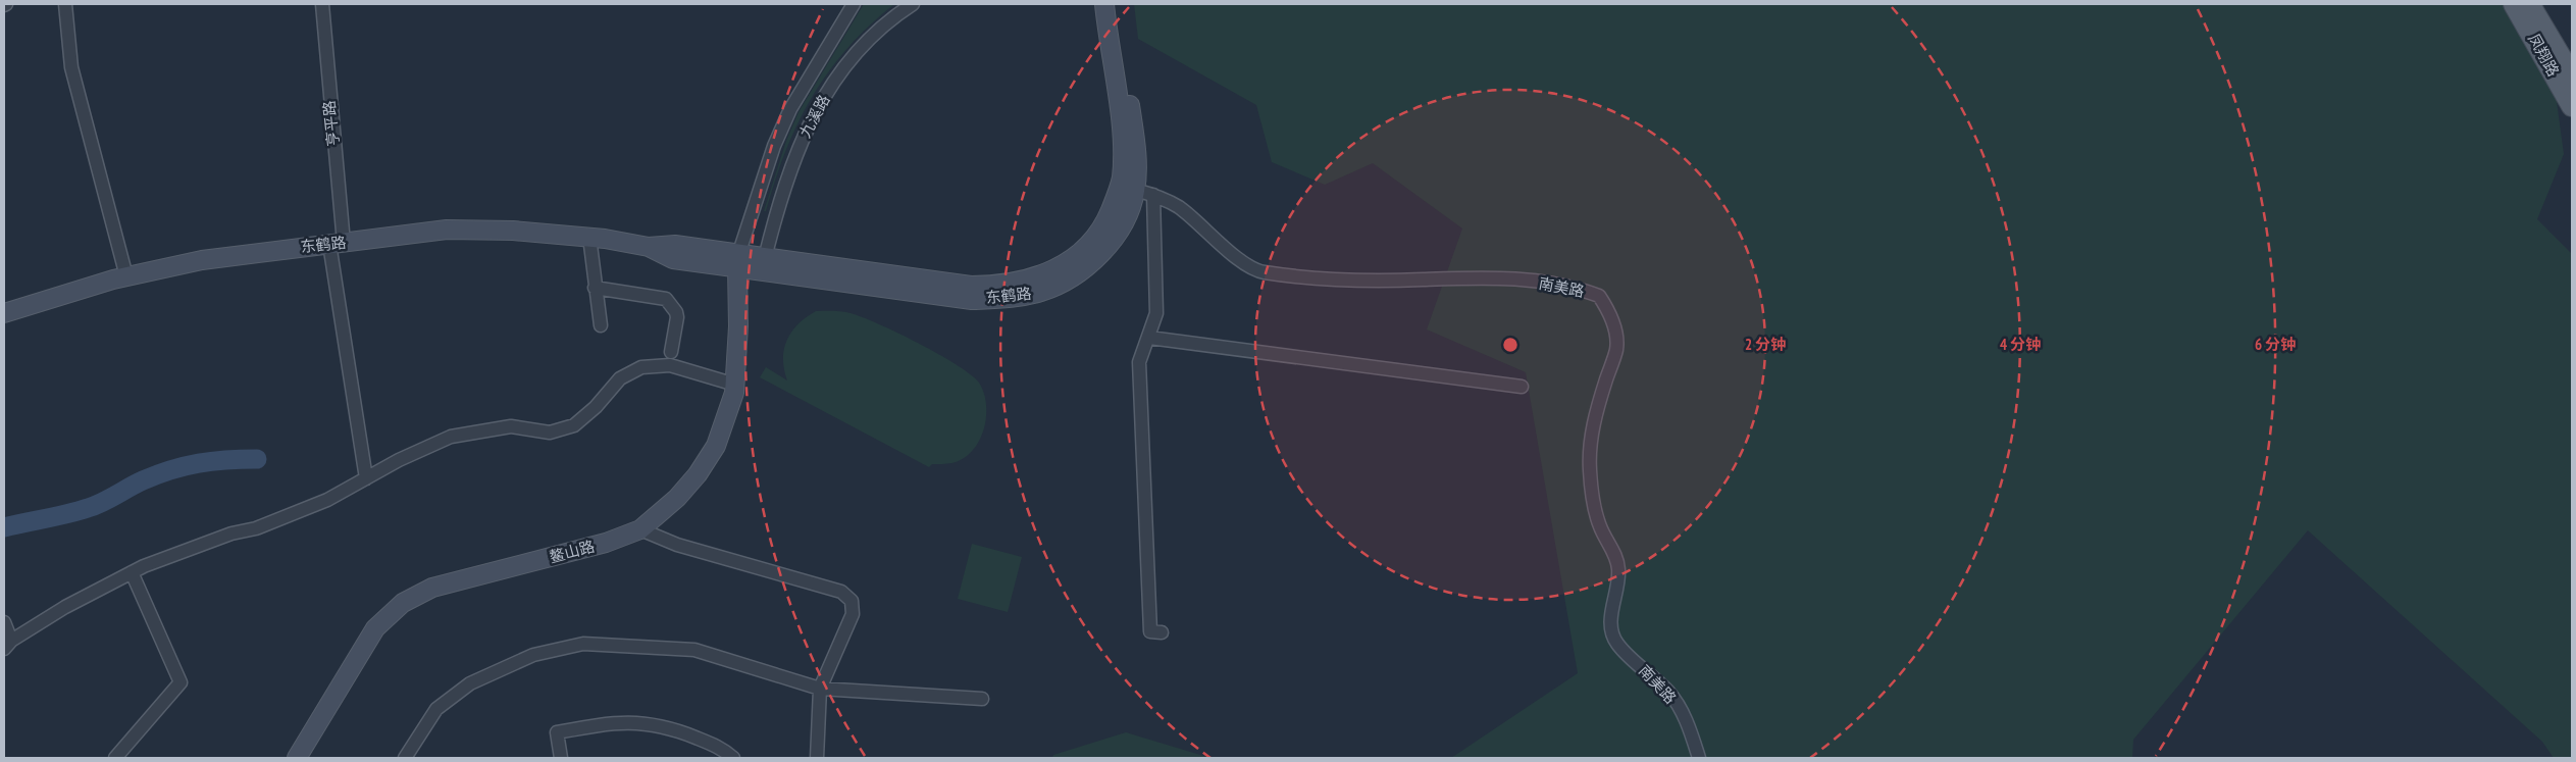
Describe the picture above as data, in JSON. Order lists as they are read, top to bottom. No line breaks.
{"streets":{"main road":["凤翔路","东鹤路","鳌山路"],"street":["九溪路","亨平路","南美路"]},"crossings":[["九溪路","东鹤路"],["九溪路","鳌山路"],["亨平路","东鹤路"],["东鹤路","南美路"],["东鹤路","鳌山路"]],"rings":["2 分钟","4 分钟","6 分钟"]}
